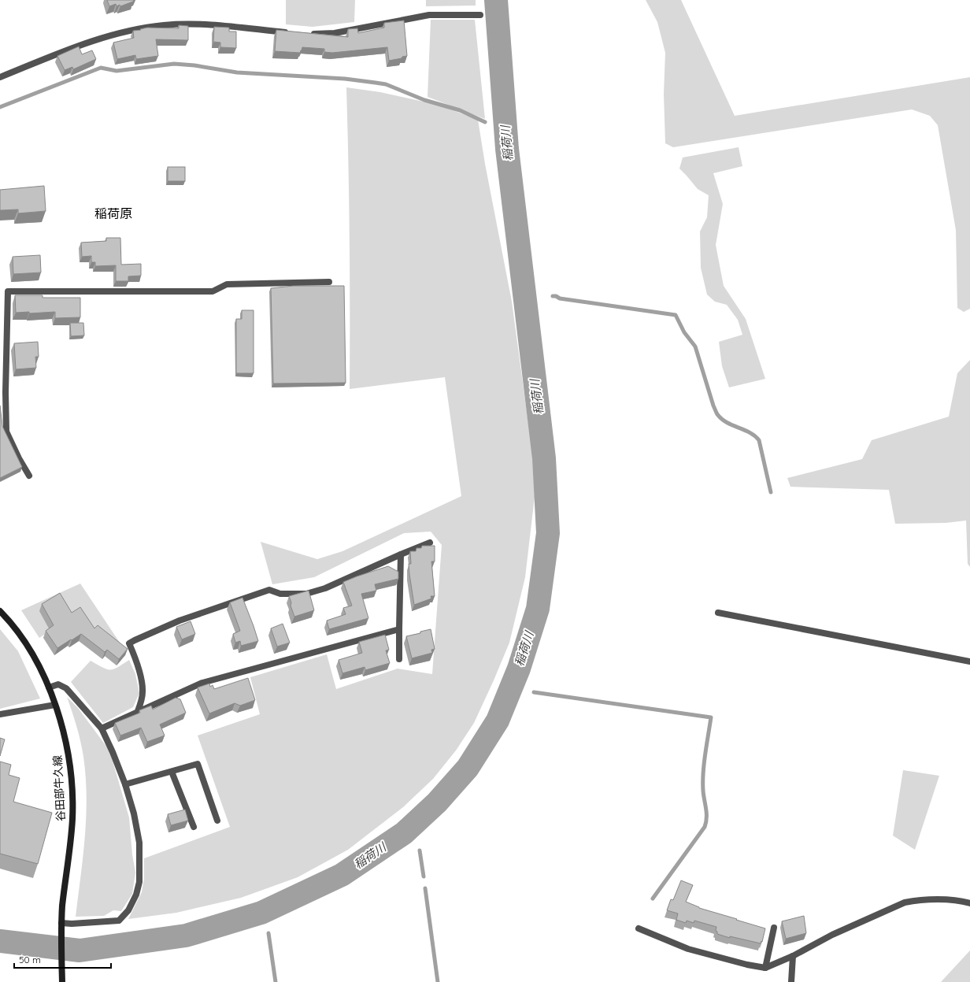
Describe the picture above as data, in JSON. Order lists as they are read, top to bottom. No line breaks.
{"streets":{"main road":["谷田部牛久線"]},"districts":["稲荷原"],"water":["稲荷川"],"scale_bar":"50 m"}
